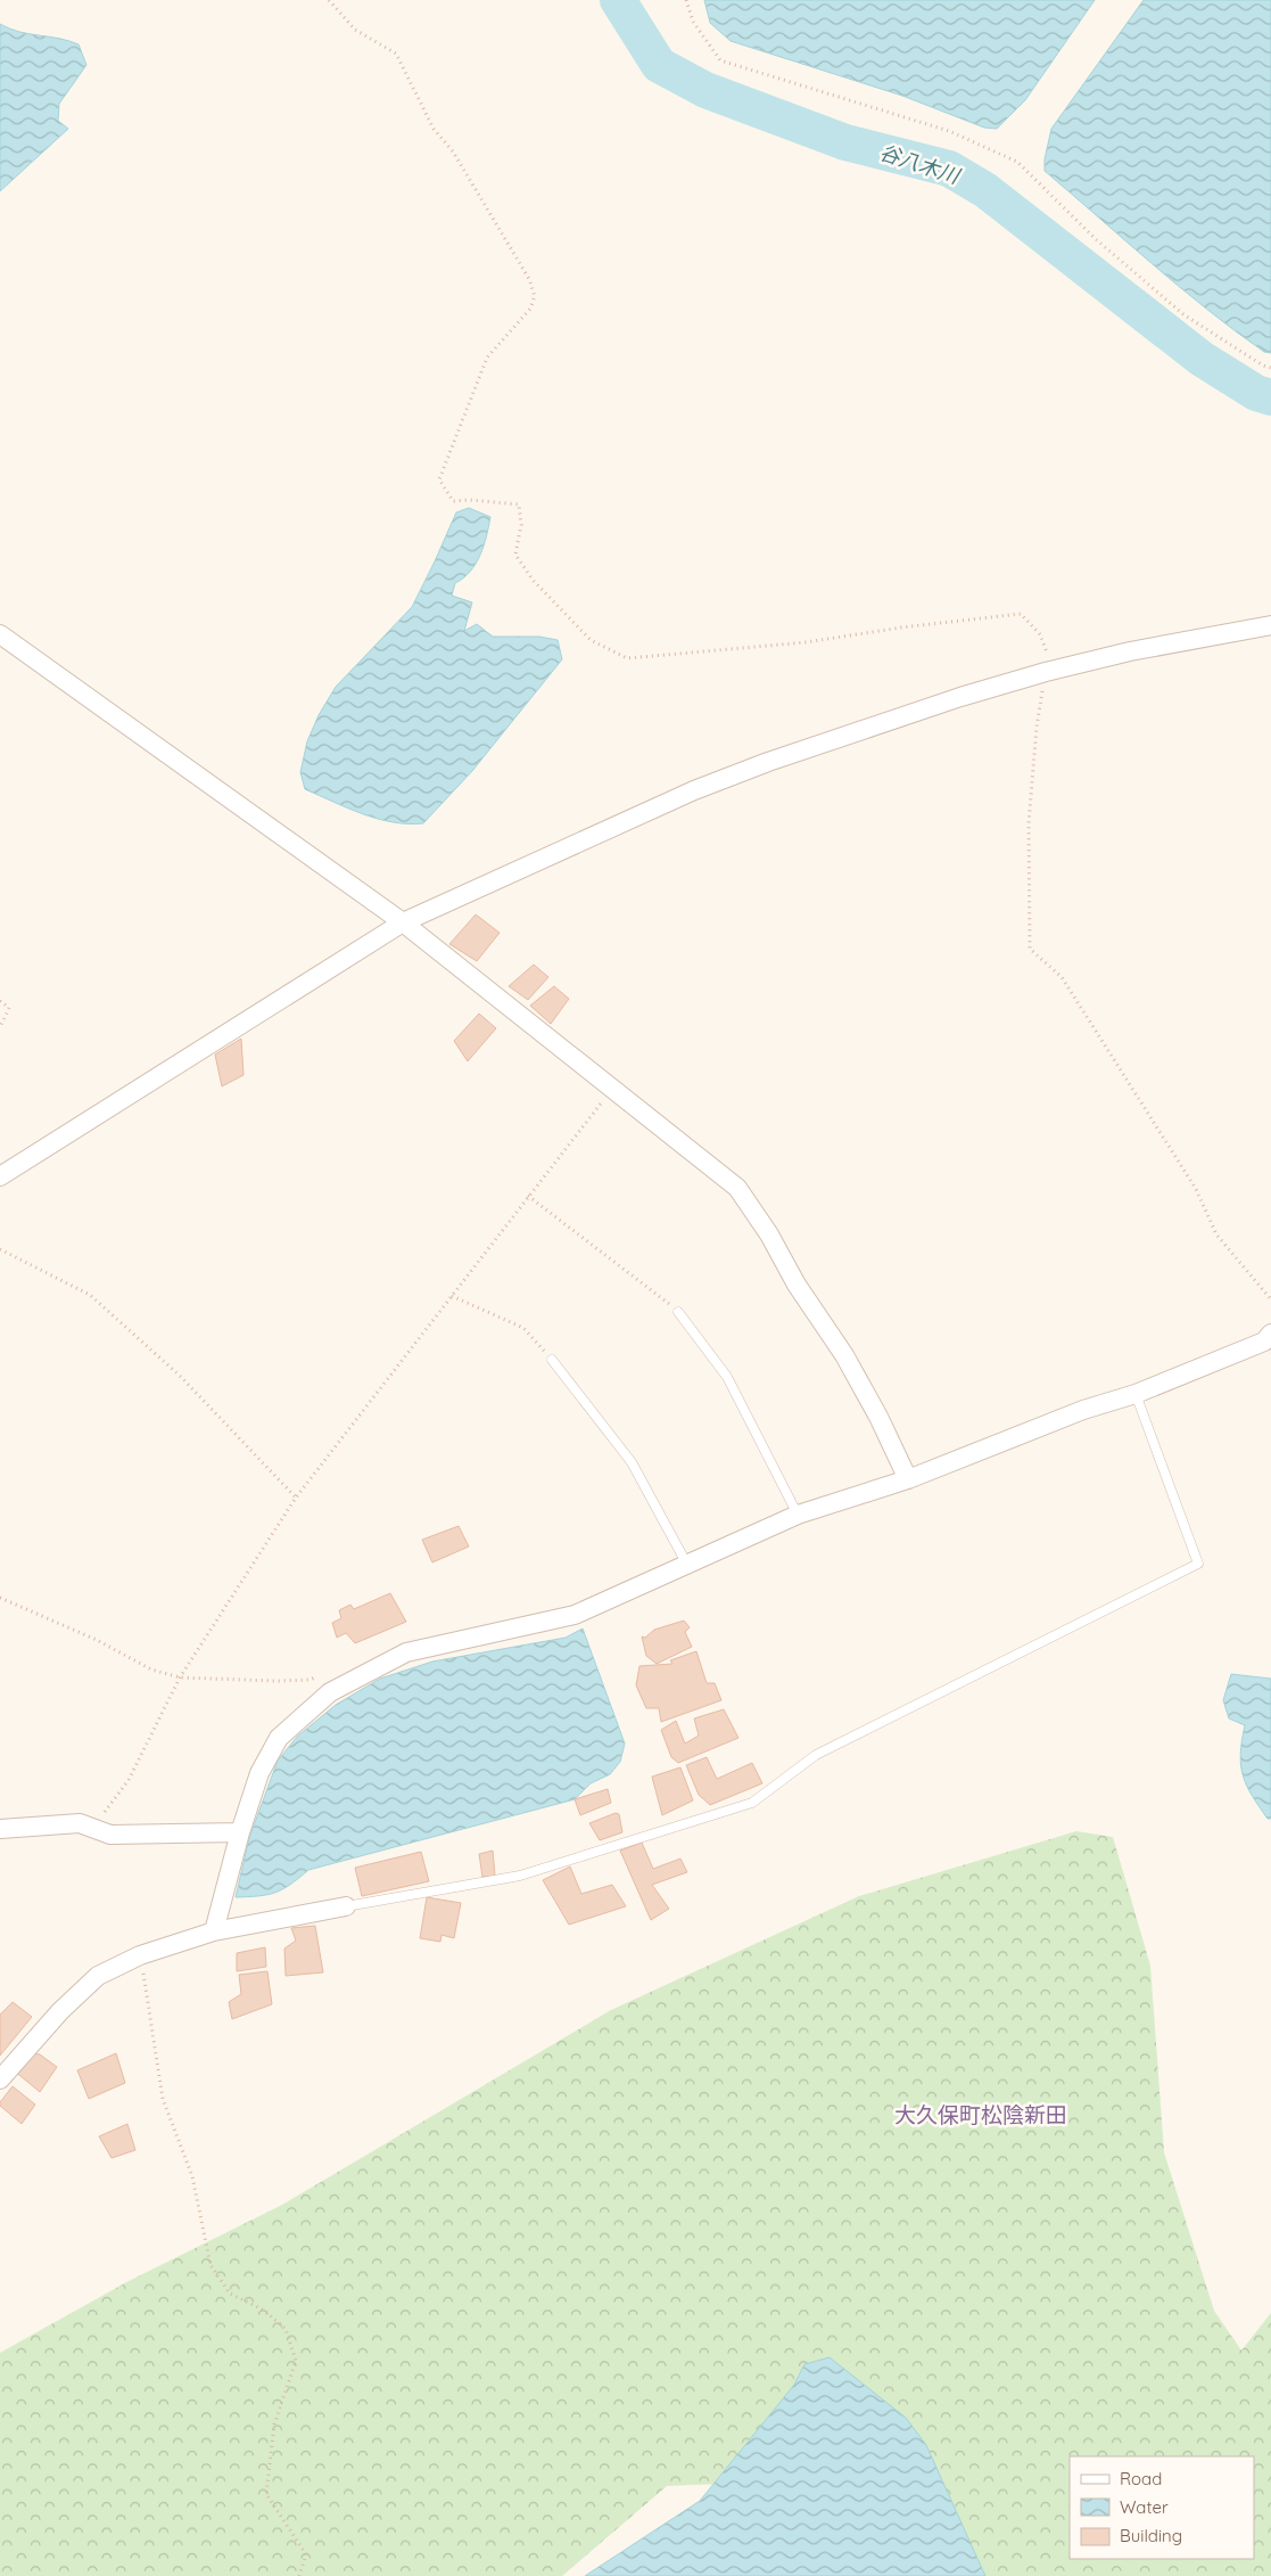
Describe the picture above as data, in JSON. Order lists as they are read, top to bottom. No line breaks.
{"districts":["大久保町松陰新田"],"water":["谷八木川"],"legend":["Road","Water","Building"]}
